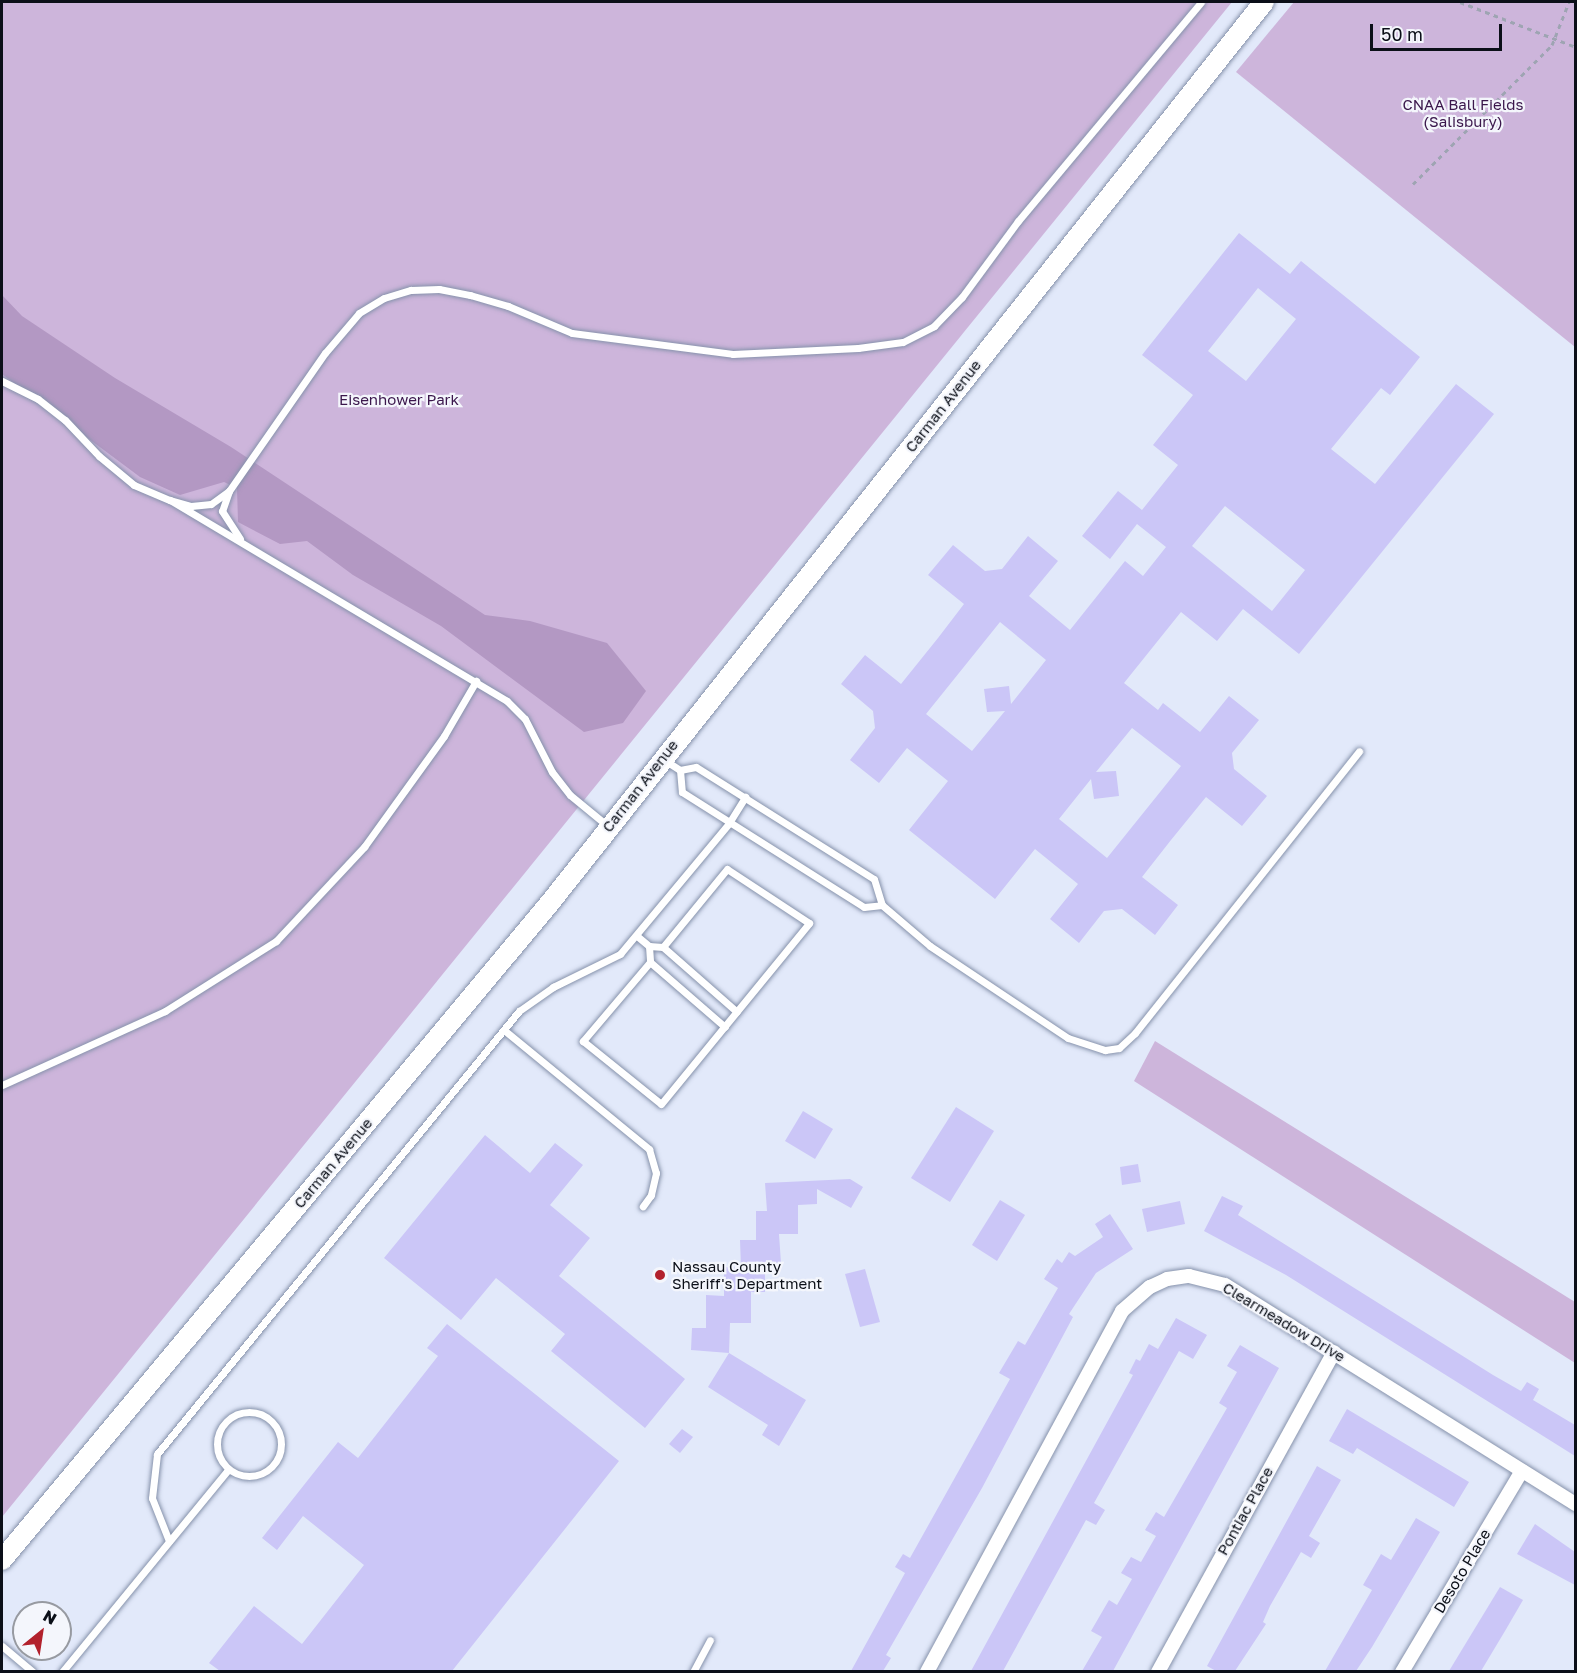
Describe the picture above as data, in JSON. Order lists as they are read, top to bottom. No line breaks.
{"streets":{"main road":["Carman Avenue"],"street":["Clearmeadow Drive","Pontiac Place","Desoto Place"]},"crossings":[["Clearmeadow Drive","Pontiac Place"],["Clearmeadow Drive","Desoto Place"]],"parks":["CNAA Ball Fields (Salisbury)","Eisenhower Park"],"places":["Nassau County Sheriff's Department"],"scale_bar":"50 m","north":"top right"}
